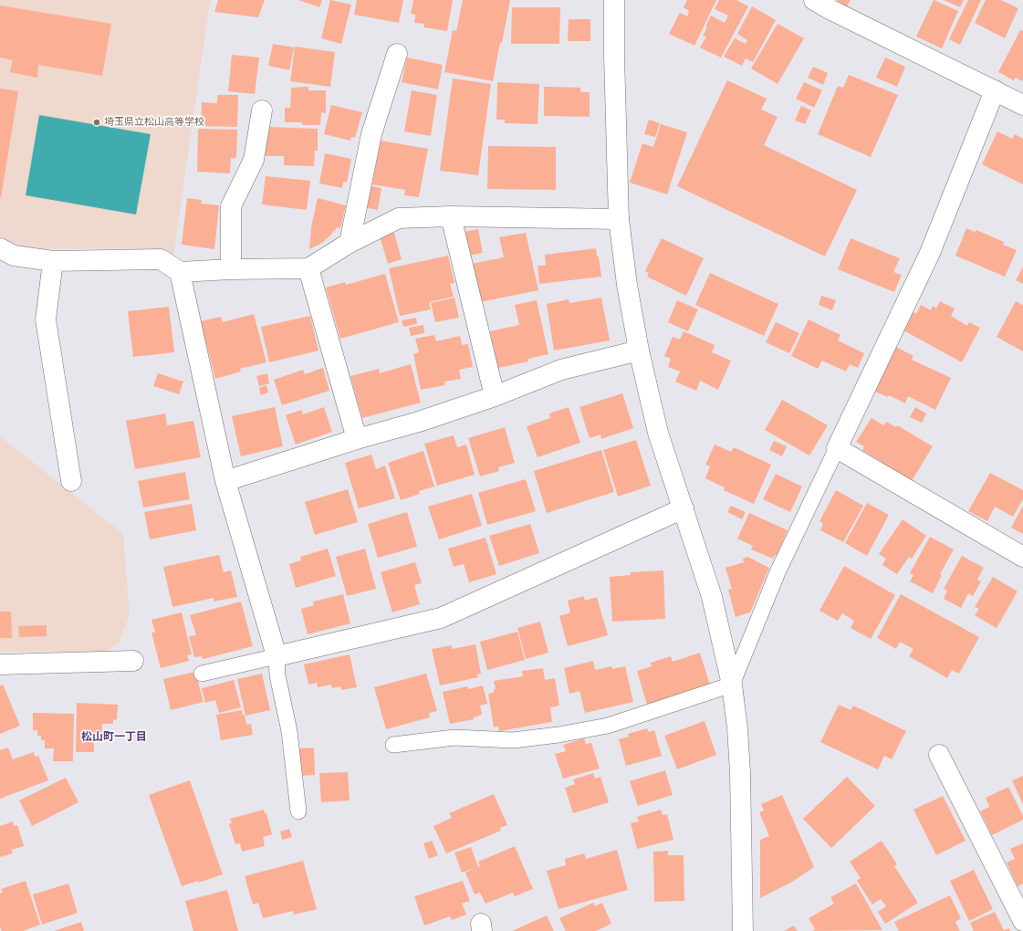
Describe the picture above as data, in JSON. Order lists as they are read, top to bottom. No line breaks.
{"districts":["松山町一丁目"],"places":["埼玉県立松山高等学校"]}
